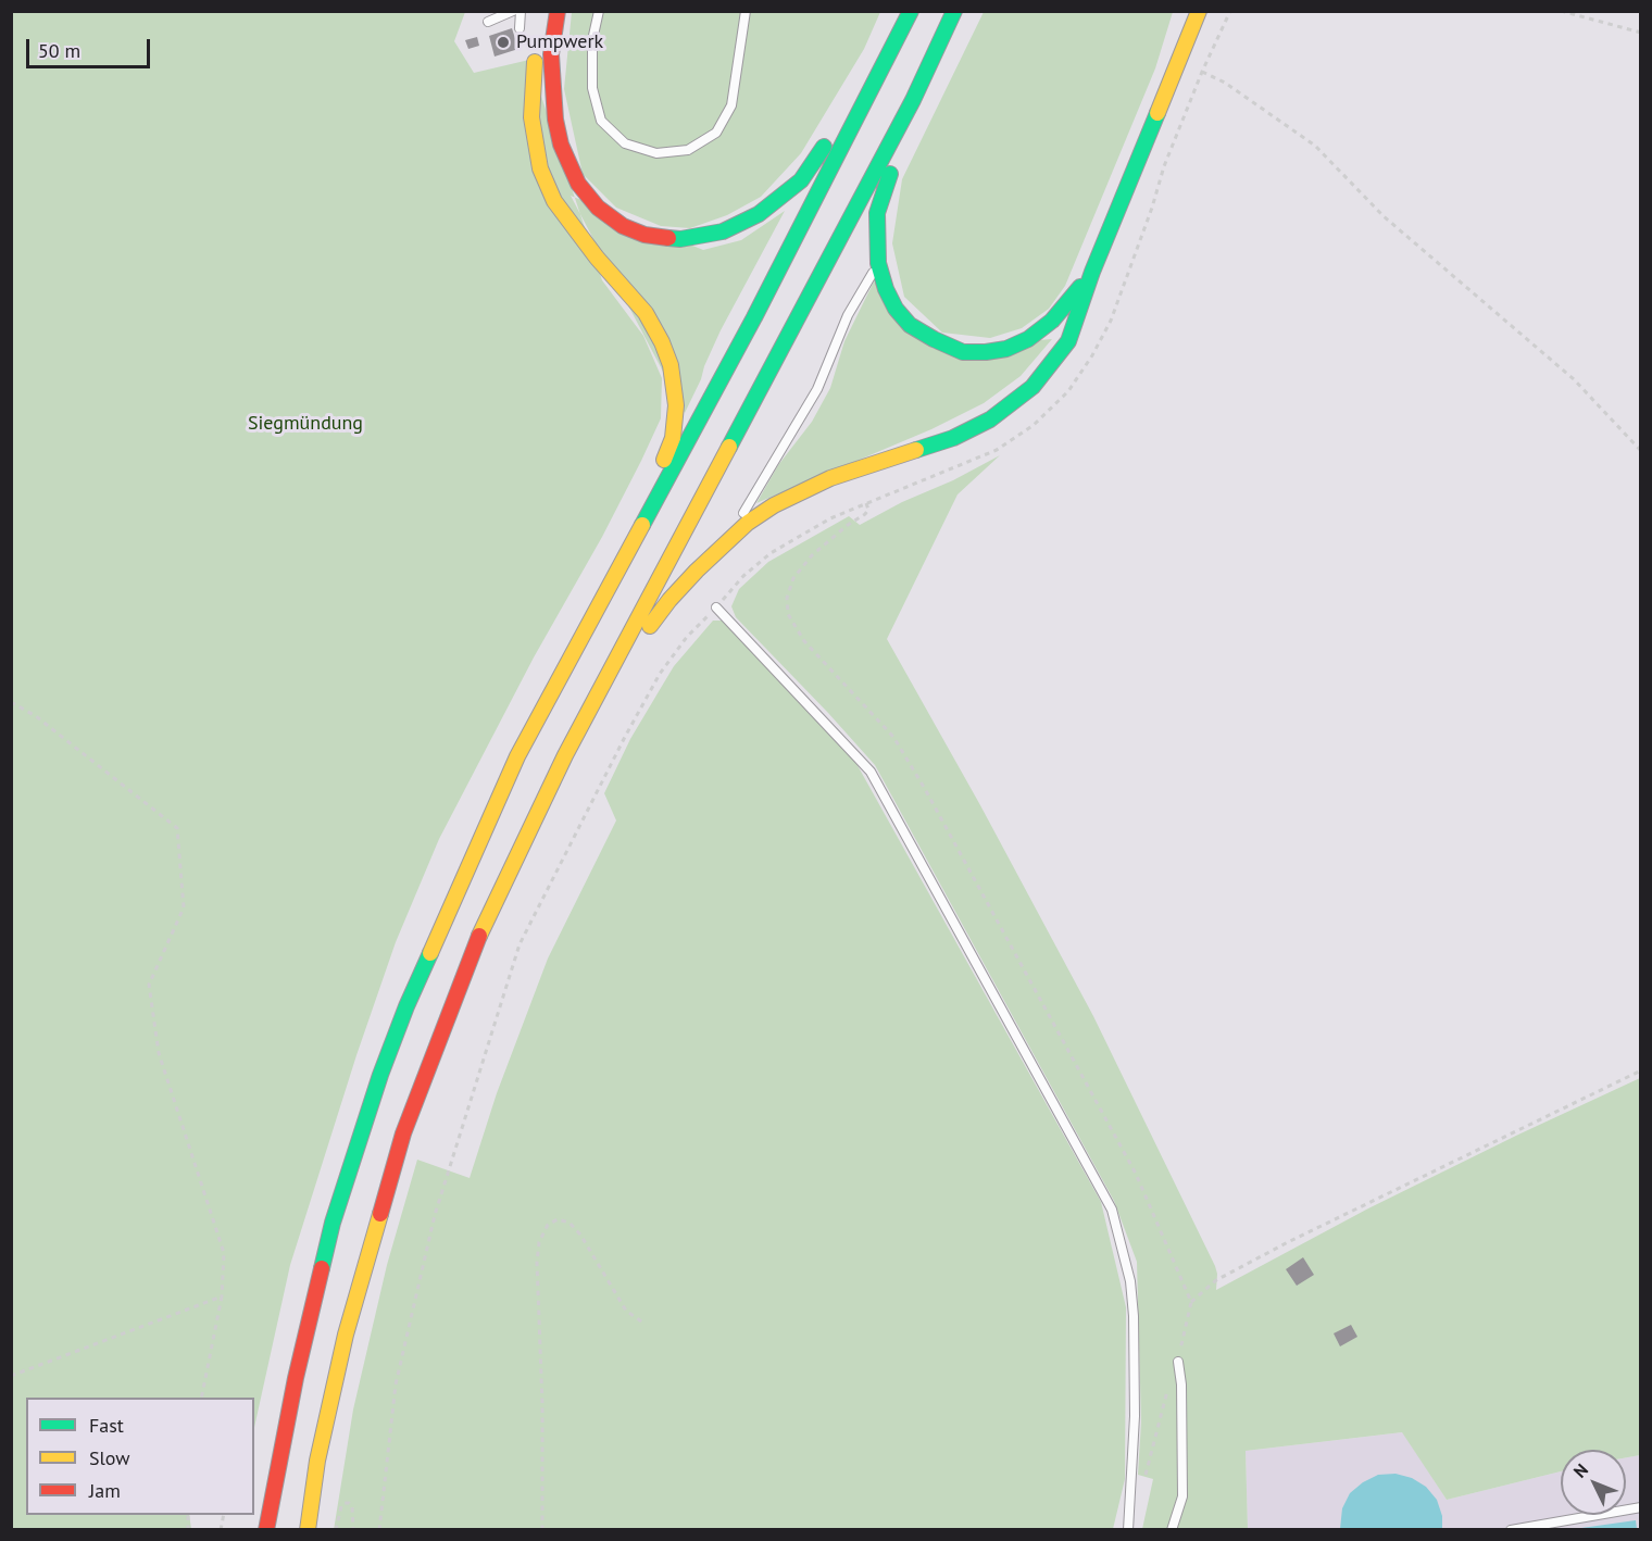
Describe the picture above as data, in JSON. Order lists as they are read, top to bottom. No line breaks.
{"parks":["Siegmündung"],"places":["Pumpwerk"],"legend":["Fast","Slow","Jam"],"scale_bar":"50 m","north":"top left"}
